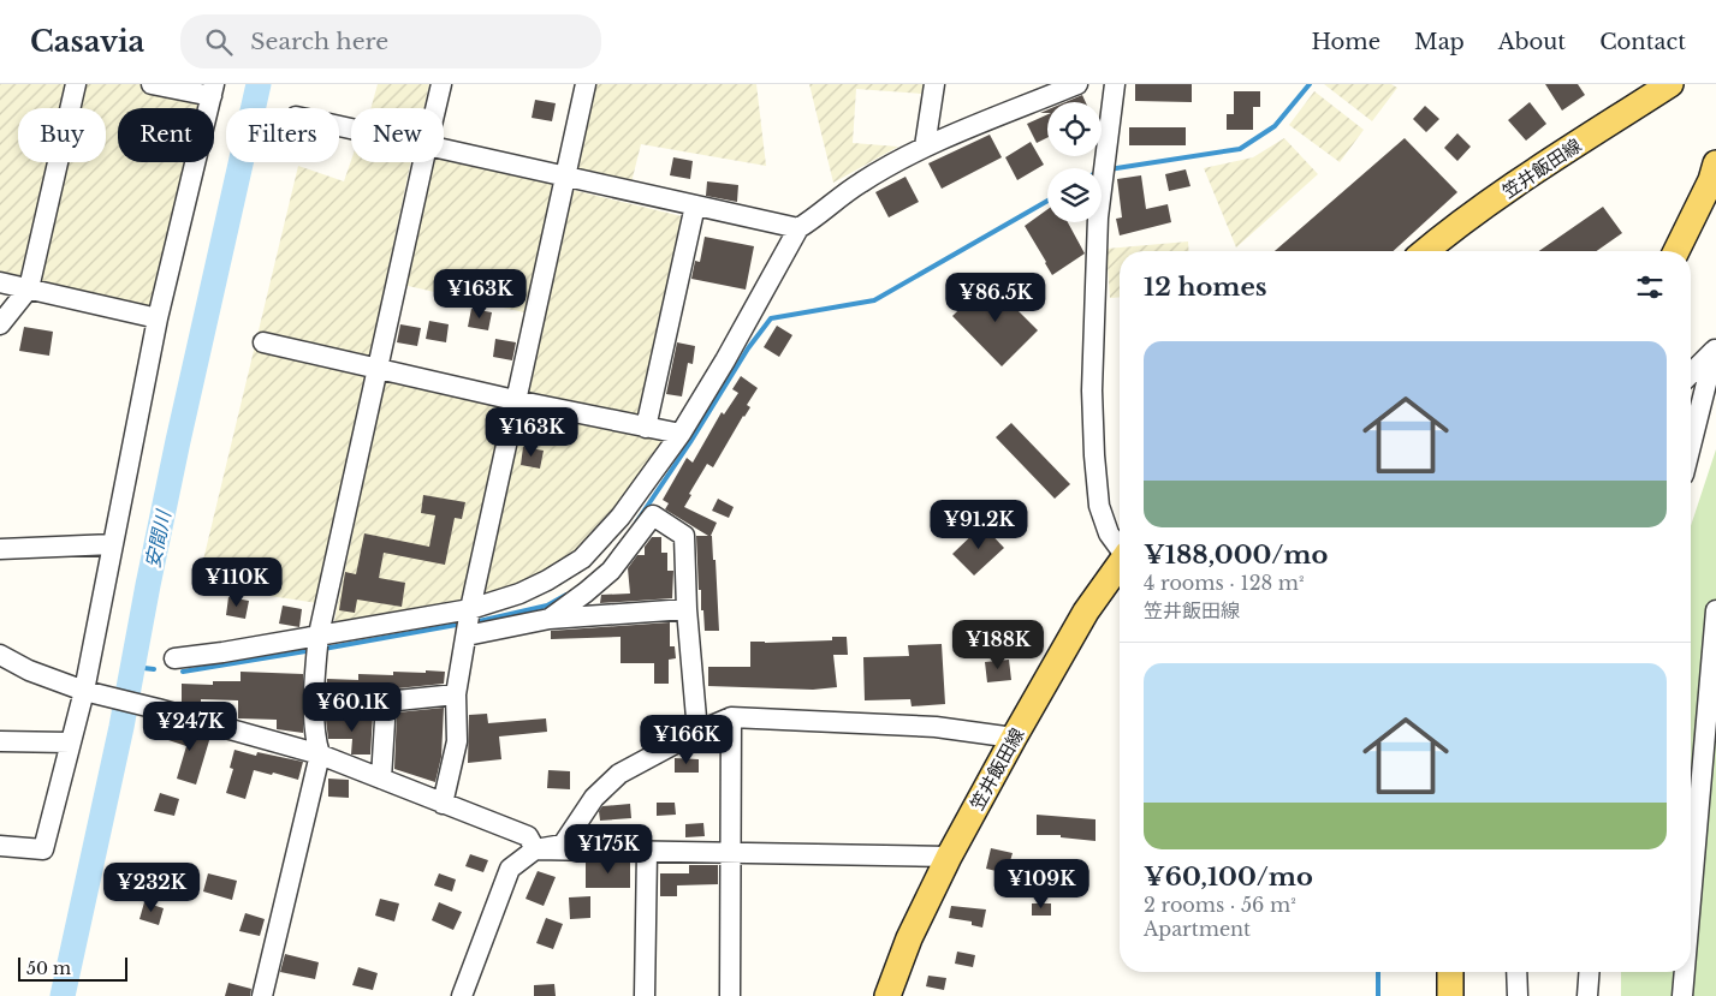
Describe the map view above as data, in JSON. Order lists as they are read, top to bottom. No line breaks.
{"streets":{"main road":["笠井飯田線"]},"water":["安間川"],"scale_bar":"50 m","page":{"header":"Casavia","search":"Search here","nav":["Home","Map","About","Contact"],"chip":["Buy","Rent","Filters","New"],"heading":"12 homes","price":["¥163K","¥86.5K","¥163K","¥91.2K","¥110K","¥188K","¥60.1K","¥247K","¥166K","¥175K","¥109K","¥232K"],"list":[{"name":"¥188,000/mo","note":"4 rooms · 128 m² · 笠井飯田線"},{"name":"¥60,100/mo","note":"2 rooms · 56 m² · Apartment"}],"scale":"50 m"}}
